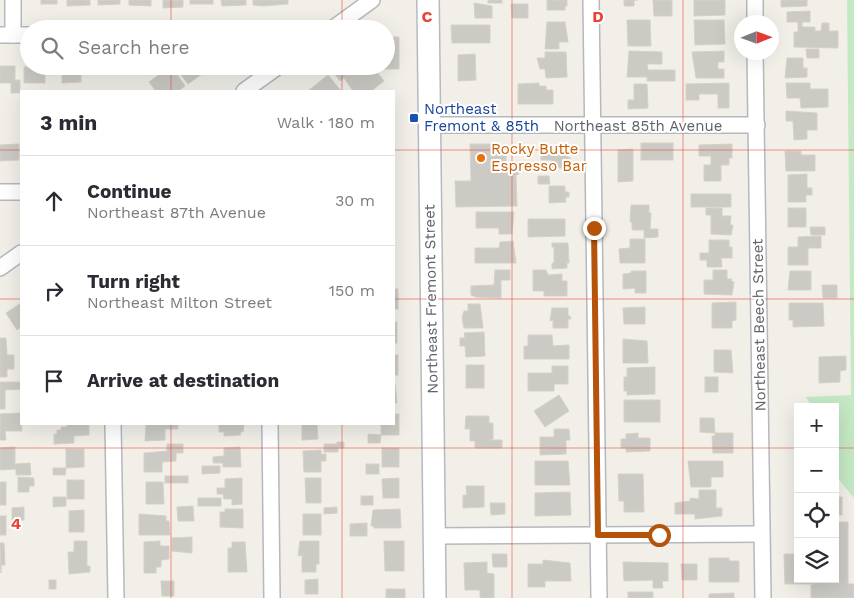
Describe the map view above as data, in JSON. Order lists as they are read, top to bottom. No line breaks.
{"streets":{"street":["Northeast 85th Avenue","Northeast Fremont Street","Northeast Beech Street"]},"crossings":[["Northeast 85th Avenue","Northeast Fremont Street"],["Northeast 85th Avenue","Northeast Beech Street"]],"places":{"transit":["Northeast Fremont & 85th"],"other":["Rocky Butte Espresso Bar"]},"north":"right","page":{"search":"Search here","heading":["3 min","Walk · 180 m"],"list":[["Continue","Northeast 87th Avenue","30 m"],["Turn right","Northeast Milton Street","150 m"],"Arrive at destination"],"map_buttons":["+","−"]},"grid":{"columns":["C","D"],"rows":["4"]}}
